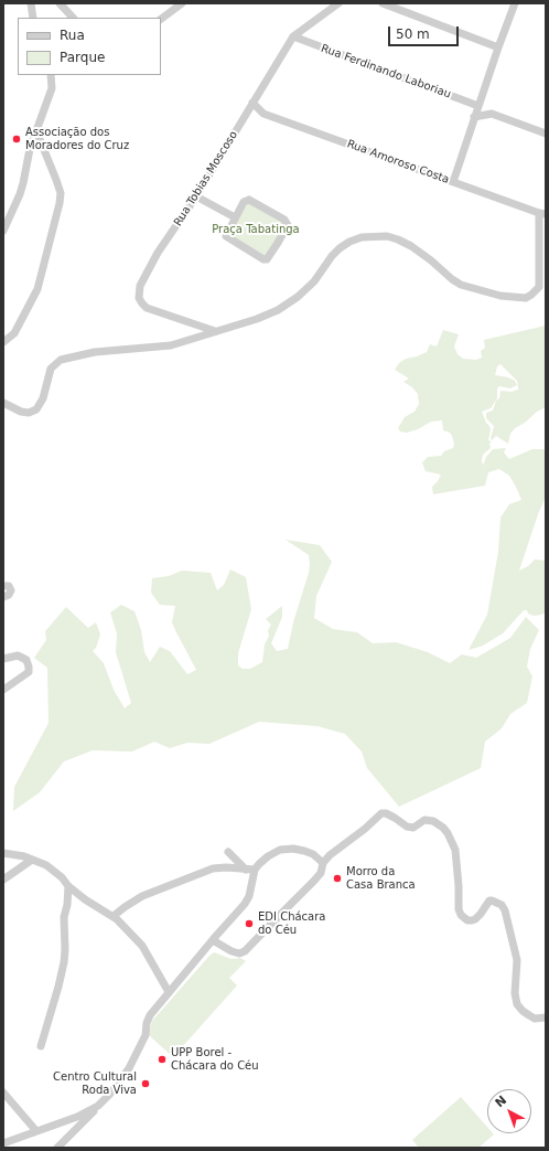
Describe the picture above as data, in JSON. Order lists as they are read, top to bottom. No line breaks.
{"streets":{"street":["Rua Ferdinando Laboriau","Rua Amoroso Costa","Rua Tobias Moscoso"]},"crossings":[["Rua Ferdinando Laboriau","Rua Tobias Moscoso"],["Rua Amoroso Costa","Rua Tobias Moscoso"]],"parks":["Praça Tabatinga"],"places":["Associação dos Moradores do Cruz","Morro da Casa Branca","EDI Chácara do Céu","UPP Borel - Chácara do Céu","Centro Cultural Roda Viva"],"legend":["Rua","Parque"],"scale_bar":"50 m","north":"top left"}
